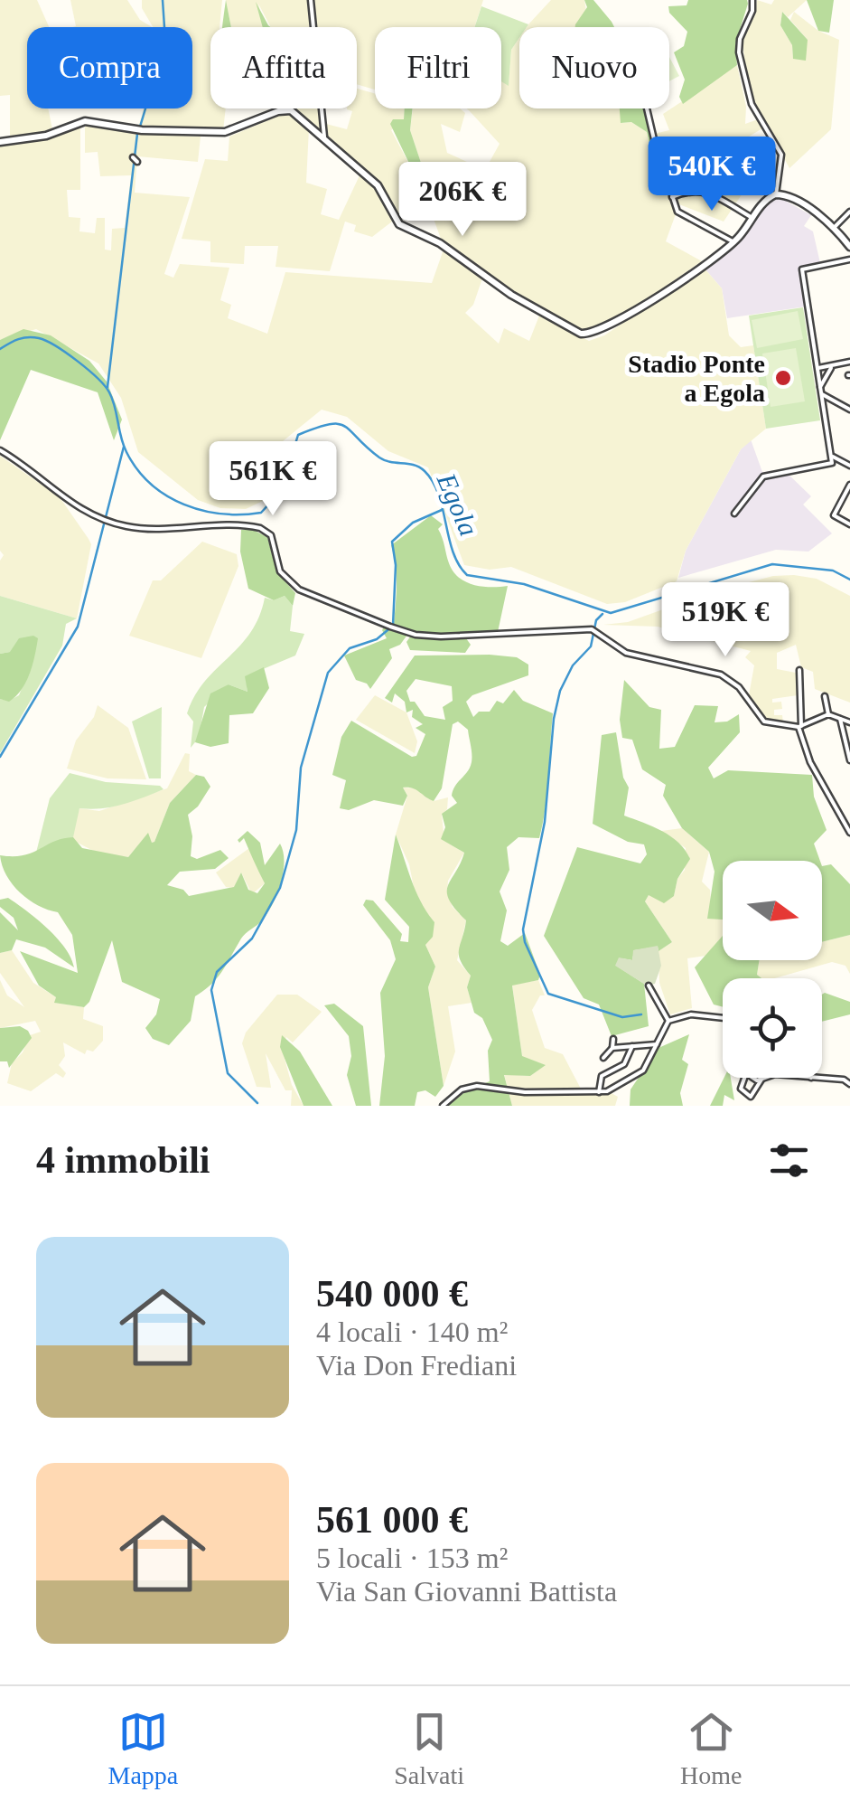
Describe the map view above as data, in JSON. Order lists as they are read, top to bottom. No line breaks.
{"water":["Egola"],"places":["Stadio Ponte a Egola"],"north":"right","page":{"chip":["Compra","Affitta","Filtri","Nuovo"],"price":["540K €","206K €","561K €","519K €"],"heading":"4 immobili","list":[{"name":"540 000 €","note":"4 locali · 140 m² · Via Don Frediani"},{"name":"561 000 €","note":"5 locali · 153 m² · Via San Giovanni Battista"}],"tabs":["Mappa","Salvati","Home"]}}
